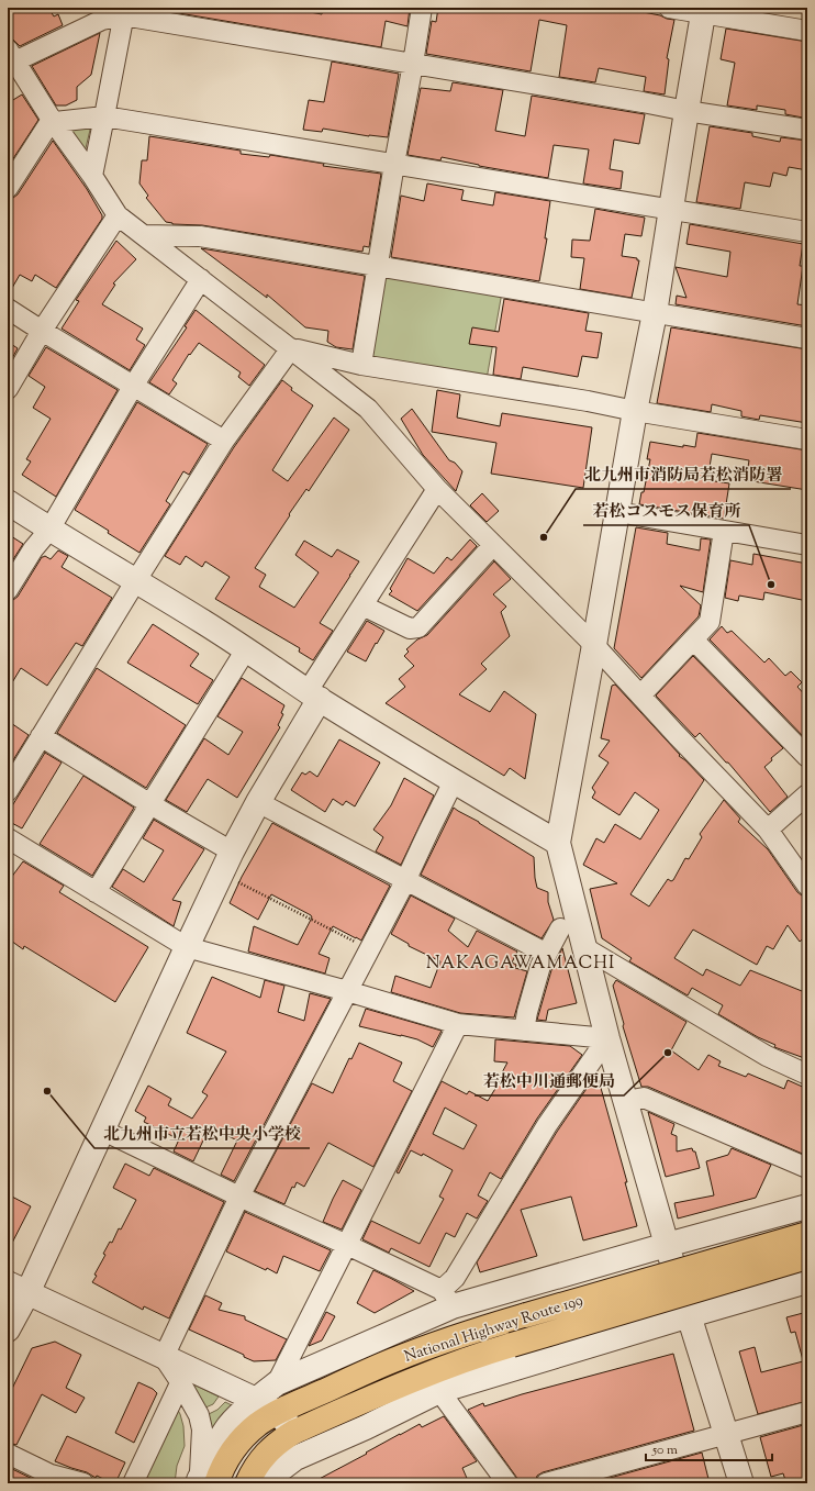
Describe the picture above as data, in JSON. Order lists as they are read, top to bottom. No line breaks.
{"streets":{"highway":["National Highway Route 199"]},"districts":["NAKAGAWAMACHI"],"places":["北九州市消防局若松消防署","若松コスモス保育所","若松中川通郵便局","北九州市立若松中央小学校"],"scale_bar":"50 m"}
